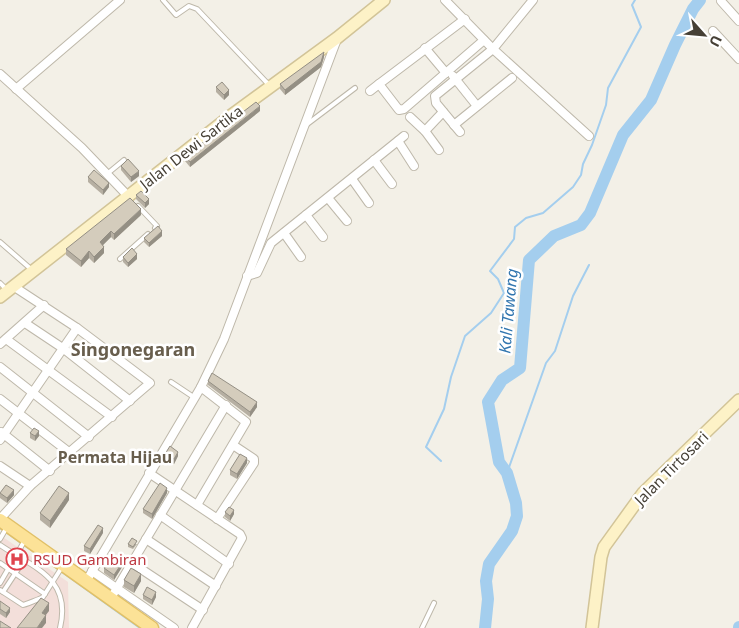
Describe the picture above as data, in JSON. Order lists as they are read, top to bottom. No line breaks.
{"streets":{"main road":["Jalan Dewi Sartika","Jalan Tirtosari"]},"districts":["Singonegaran","Permata Hijau"],"water":["Kali Tawang"],"places":{"hospital":["RSUD Gambiran"]},"north":"bottom right"}
